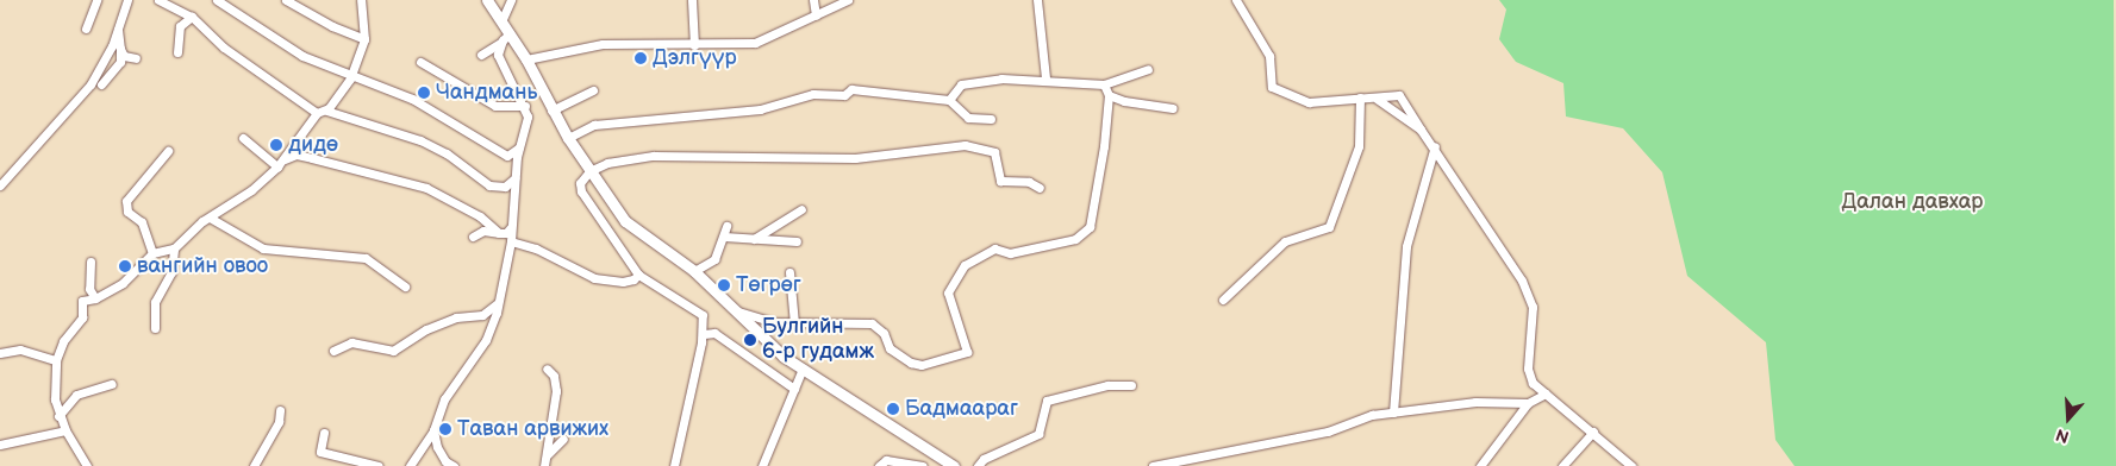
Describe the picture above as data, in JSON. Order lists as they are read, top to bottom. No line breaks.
{"parks":["Далан давхар"],"places":["Дэлгүүр","Чандмань","дидө","вангийн овоо","Төгрөг","Булгийн 6-р гудамж","Бадмаараг","Таван арвижих"],"north":"bottom"}
